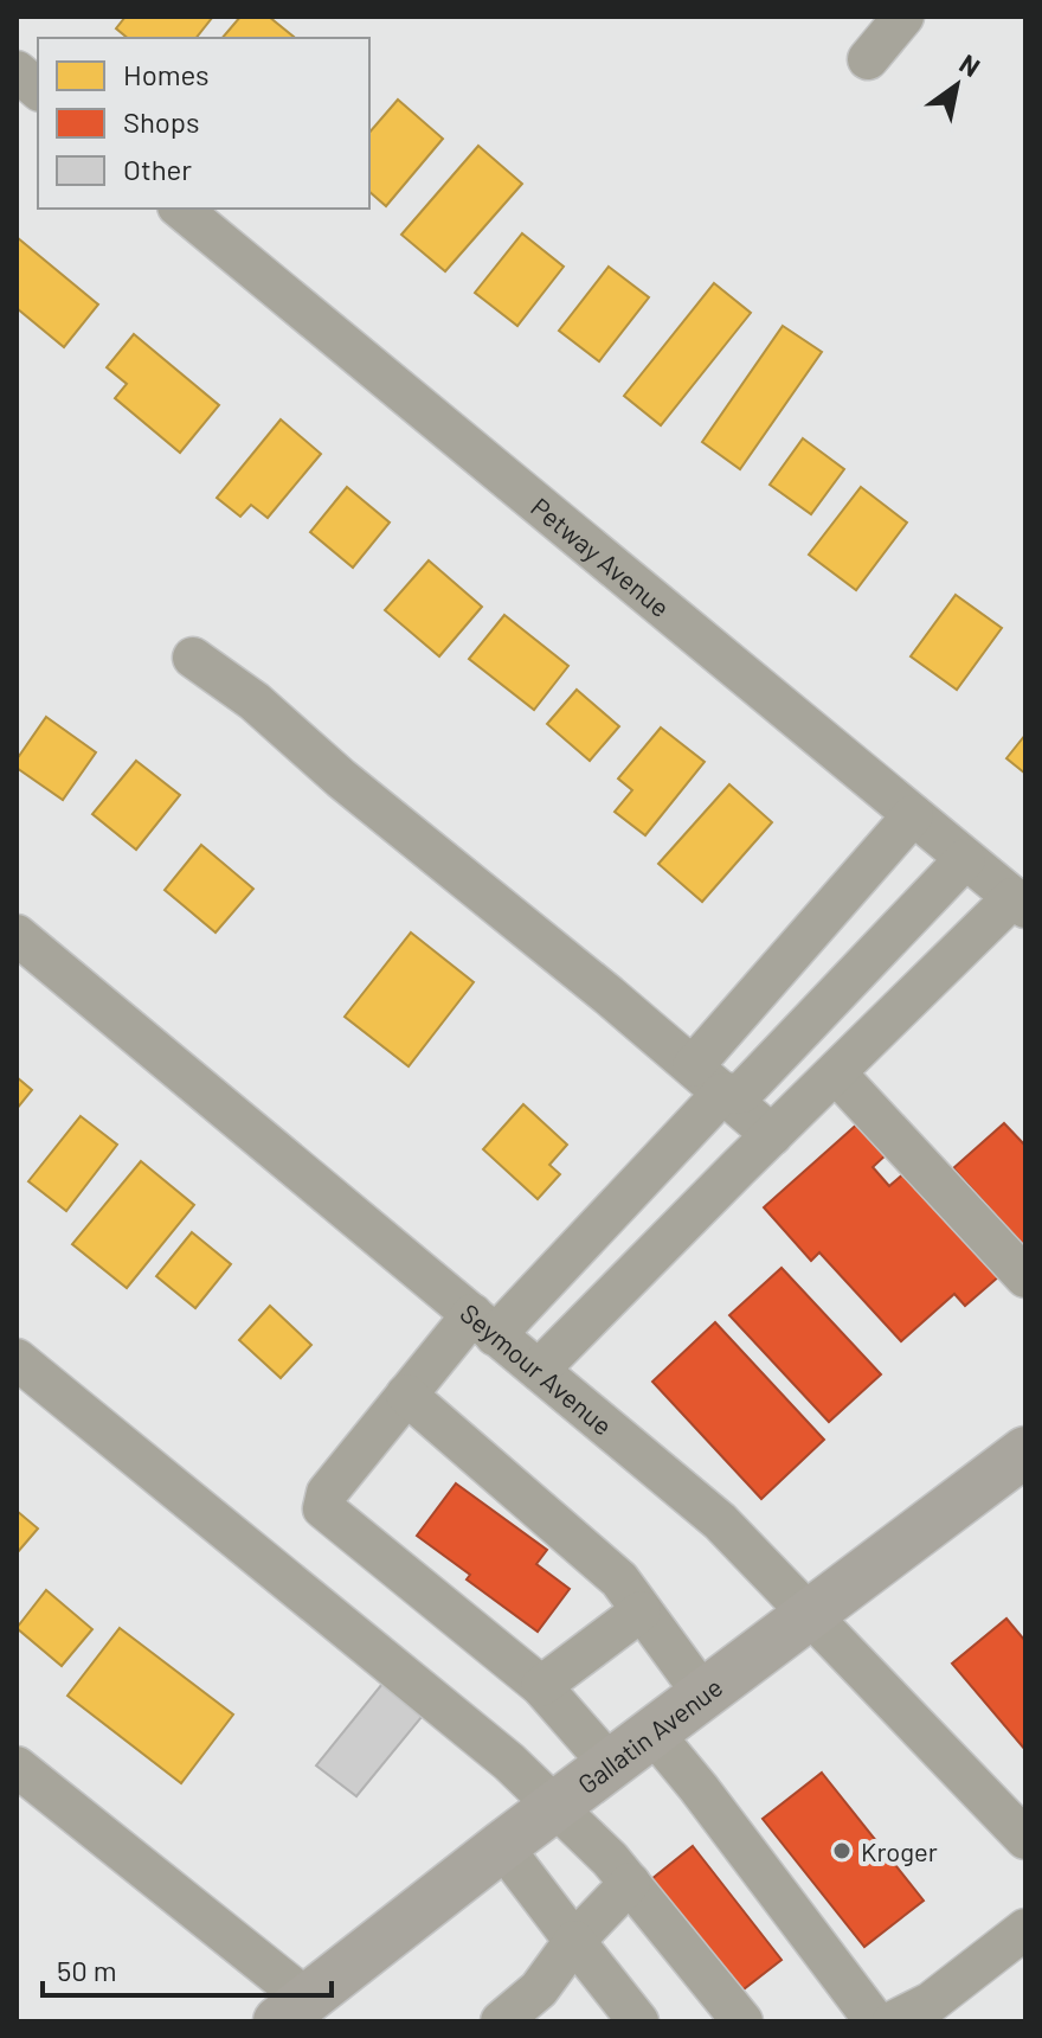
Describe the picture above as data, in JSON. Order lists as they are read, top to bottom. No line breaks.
{"streets":{"main road":["Gallatin Avenue"],"street":["Petway Avenue","Seymour Avenue"]},"crossings":[["Seymour Avenue","Gallatin Avenue"]],"places":["Kroger"],"legend":["Homes","Shops","Other"],"scale_bar":"50 m","north":"top right"}
